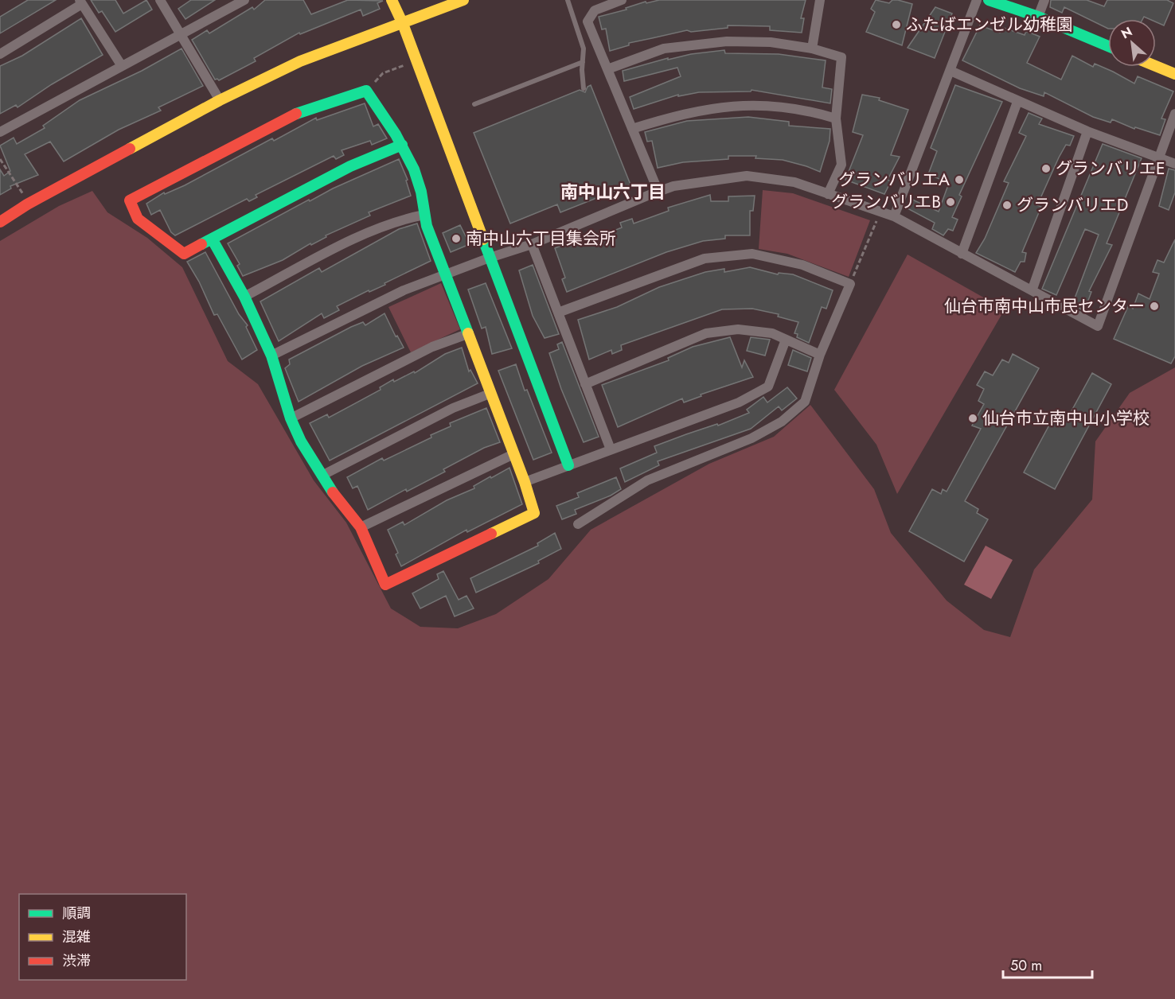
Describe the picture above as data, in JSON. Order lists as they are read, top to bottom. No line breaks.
{"districts":["南中山六丁目"],"places":["ふたばエンゼル幼稚園","グランバリエE","グランバリエA","グランバリエB","グランバリエD","南中山六丁目集会所","仙台市南中山市民センター","仙台市立南中山小学校"],"legend":["順調","混雑","渋滞"],"scale_bar":"50 m","north":"top left"}
